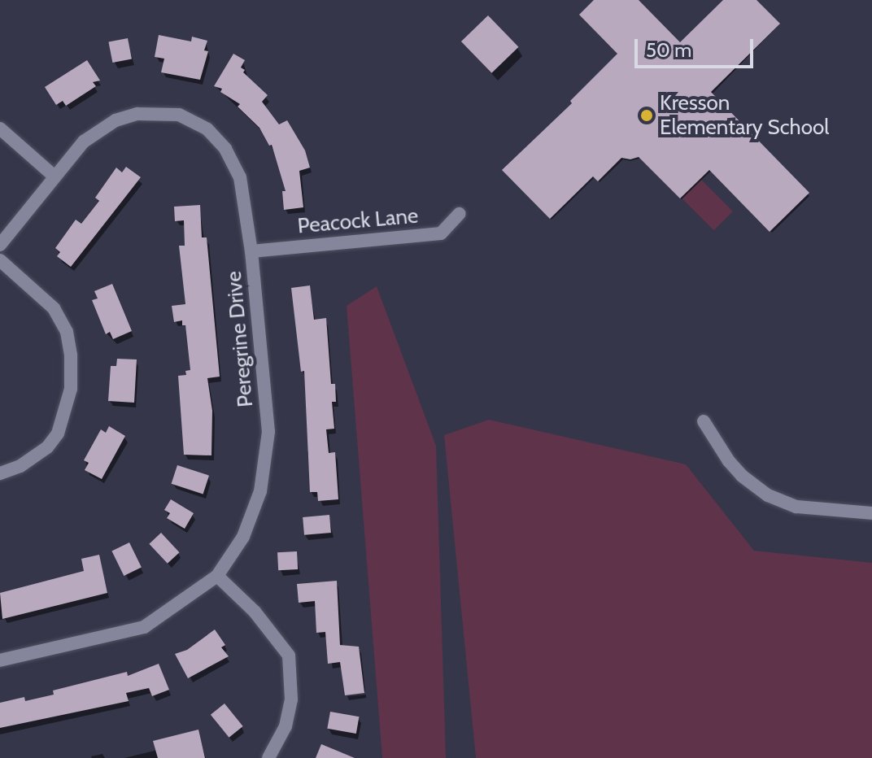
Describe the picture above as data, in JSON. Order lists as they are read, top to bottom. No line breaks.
{"streets":{"street":["Peacock Lane","Peregrine Drive"]},"crossings":[["Peacock Lane","Peregrine Drive"]],"places":["Kresson Elementary School"],"scale_bar":"50 m"}
